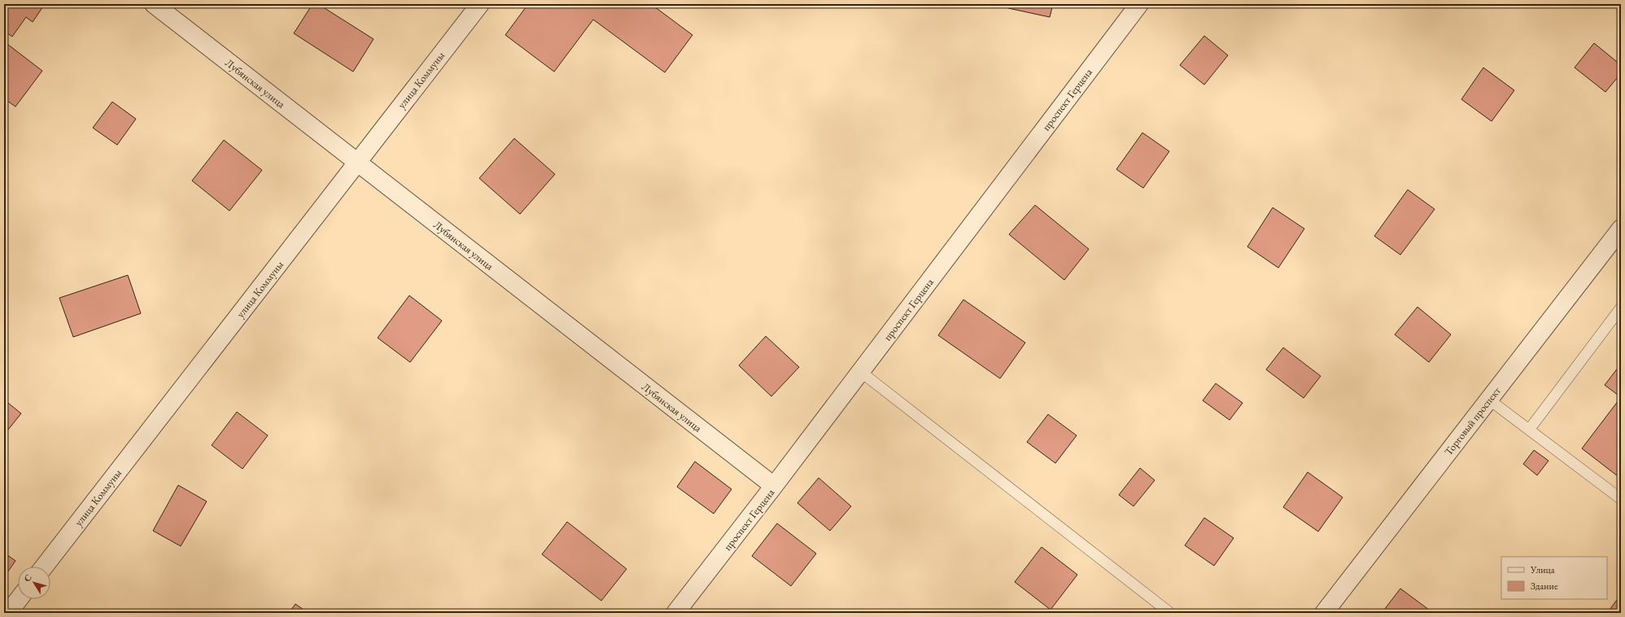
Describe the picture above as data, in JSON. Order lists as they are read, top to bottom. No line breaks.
{"streets":{"street":["улица Коммуны","Лубянская улица","проспект Герцена","Торговый проспект"]},"crossings":[["улица Коммуны","Лубянская улица"],["Лубянская улица","проспект Герцена"]],"legend":["Улица","Здание"],"north":"top left"}
